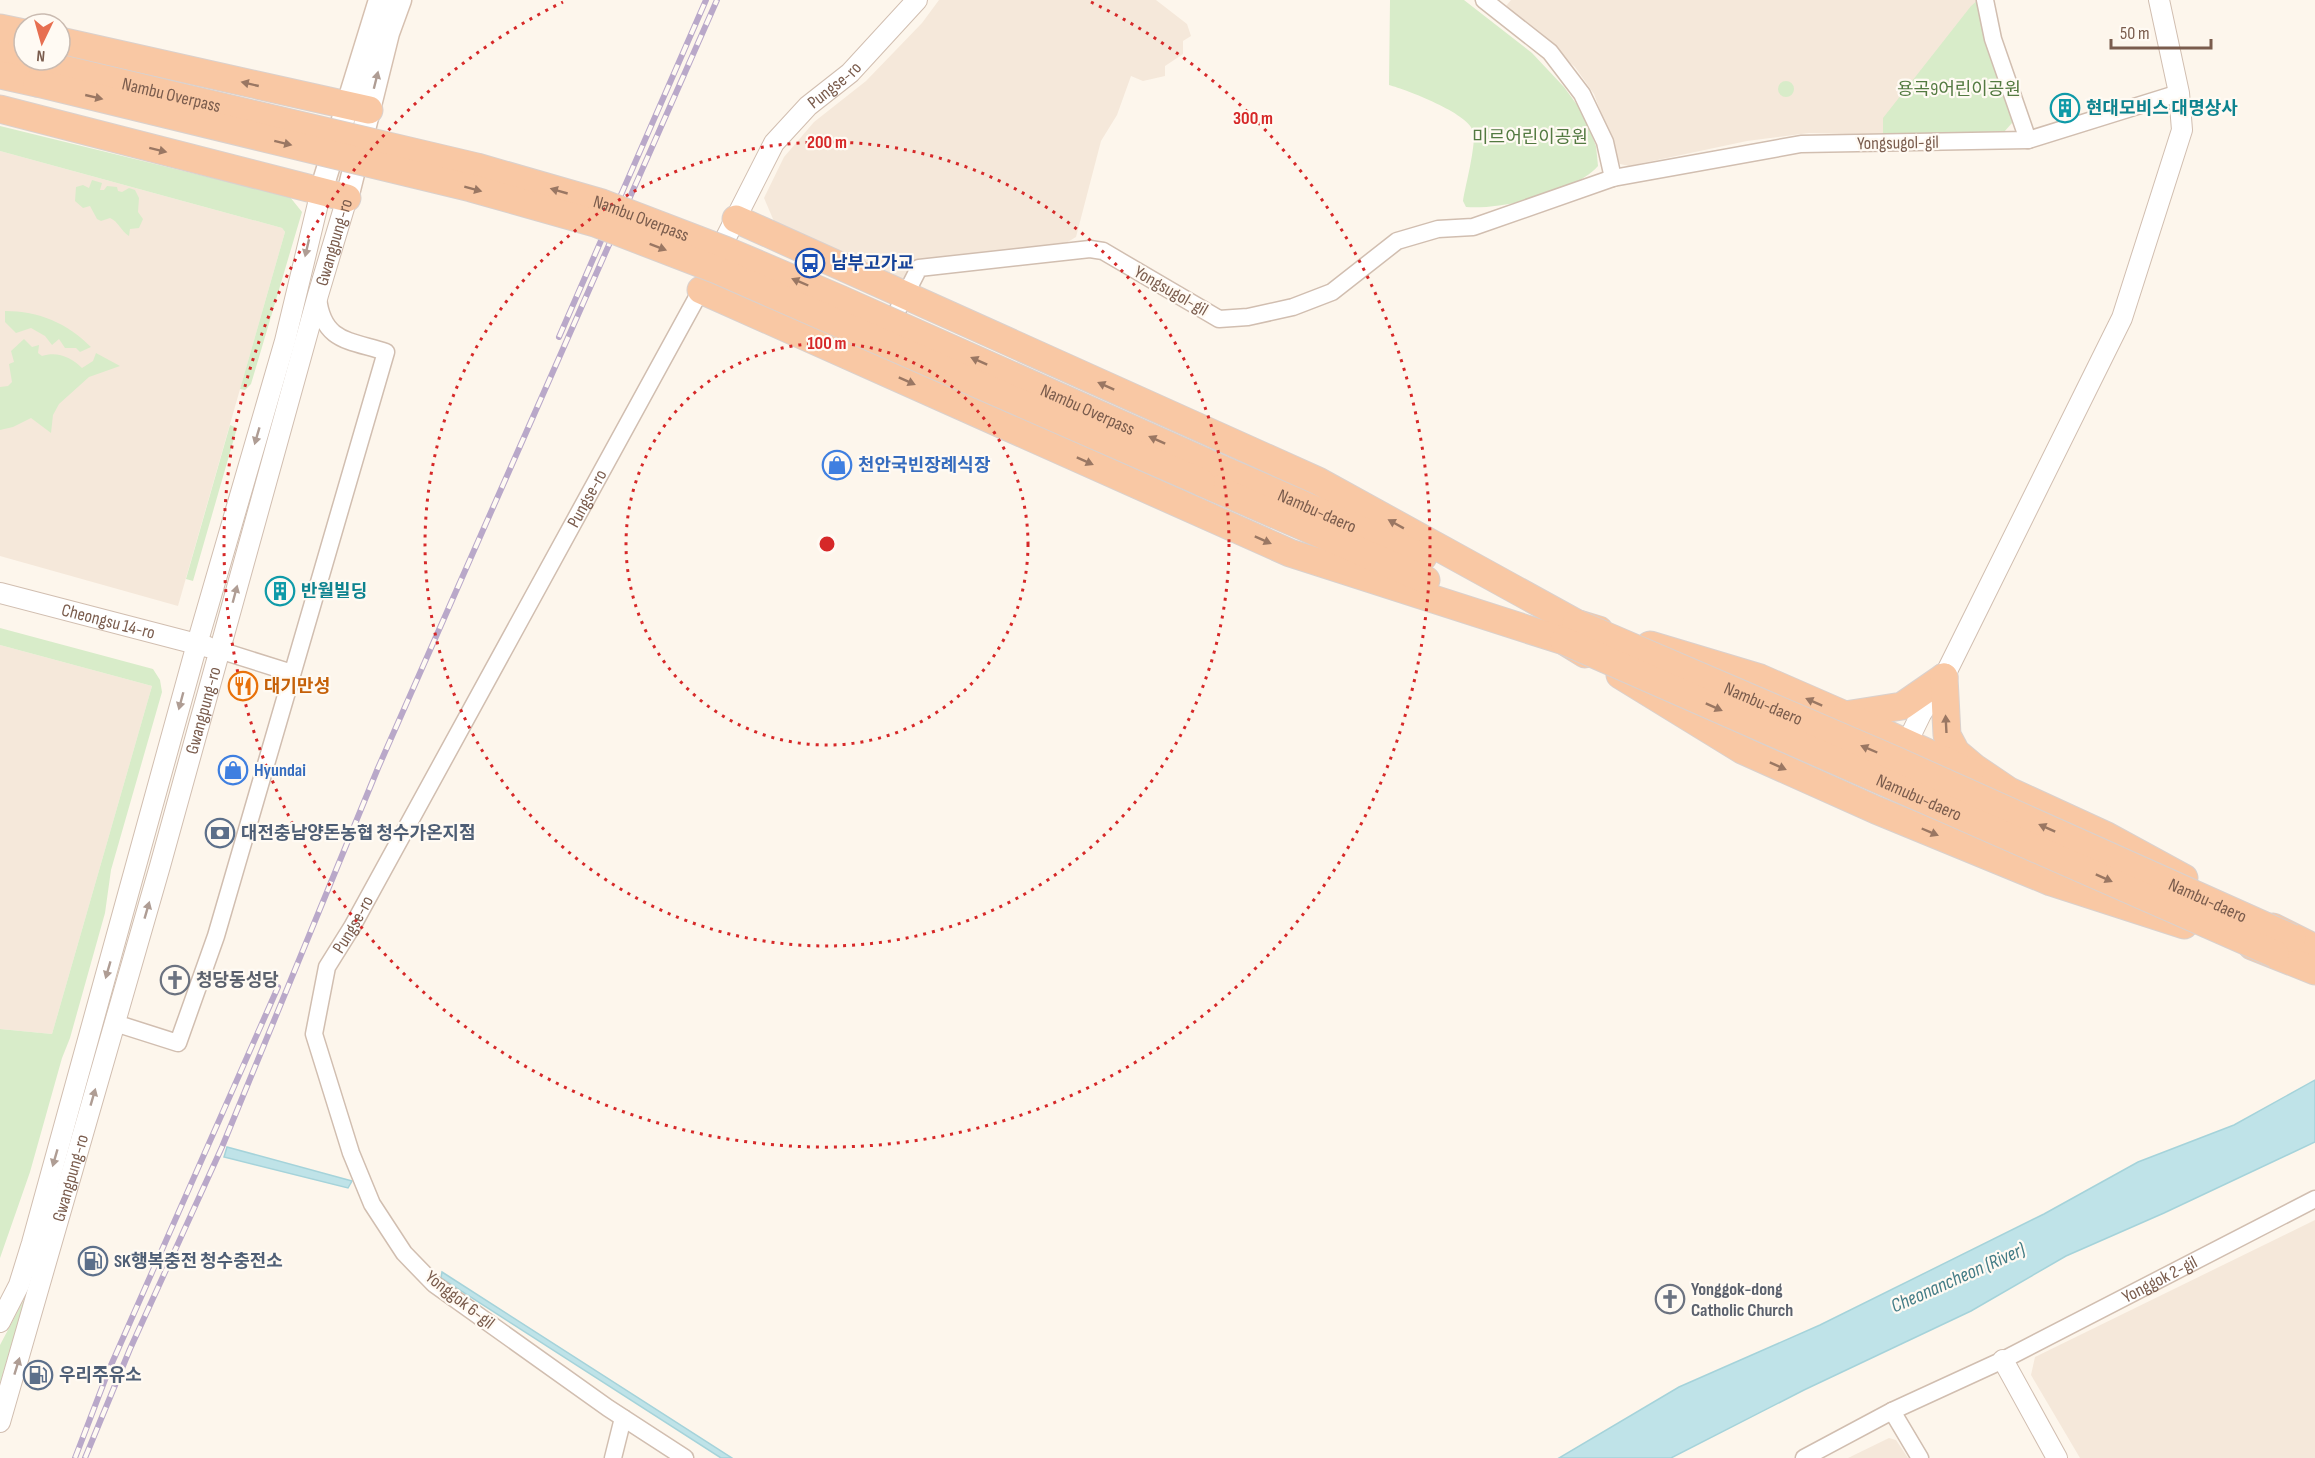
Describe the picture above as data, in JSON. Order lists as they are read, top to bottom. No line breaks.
{"streets":{"highway":["Nambu Overpass","Nambu-daero"],"main road":["Gwangpung-ro"],"street":["Pungse-ro","Yongsugol-gil","Cheongsu 14-ro","Yonggok 2-gil","Yonggok 6-gil"]},"crossings":[["Pungse-ro","Yonggok 6-gil"],["Nambu Overpass","Nambu-daero"],["Gwangpung-ro","Cheongsu 14-ro"]],"water":["Cheonancheon (River)"],"parks":["용곡9어린이공원","미르어린이공원"],"places":{"building":["현대모비스 대명상사","반월빌딩"],"bus stop":["남부고가교"],"shop":["천안국빈장례식장","Hyundai"],"restaurant":["대기만성"],"bank":["대전충남양돈농협 청수가온지점"],"church":["청당동성당","Yonggok-dong Catholic Church"],"fuel station":["SK행복충전 청수충전소","우리주유소"]},"scale_bar":"50 m","north":"bottom","rings":["300 m","200 m","100 m"]}
